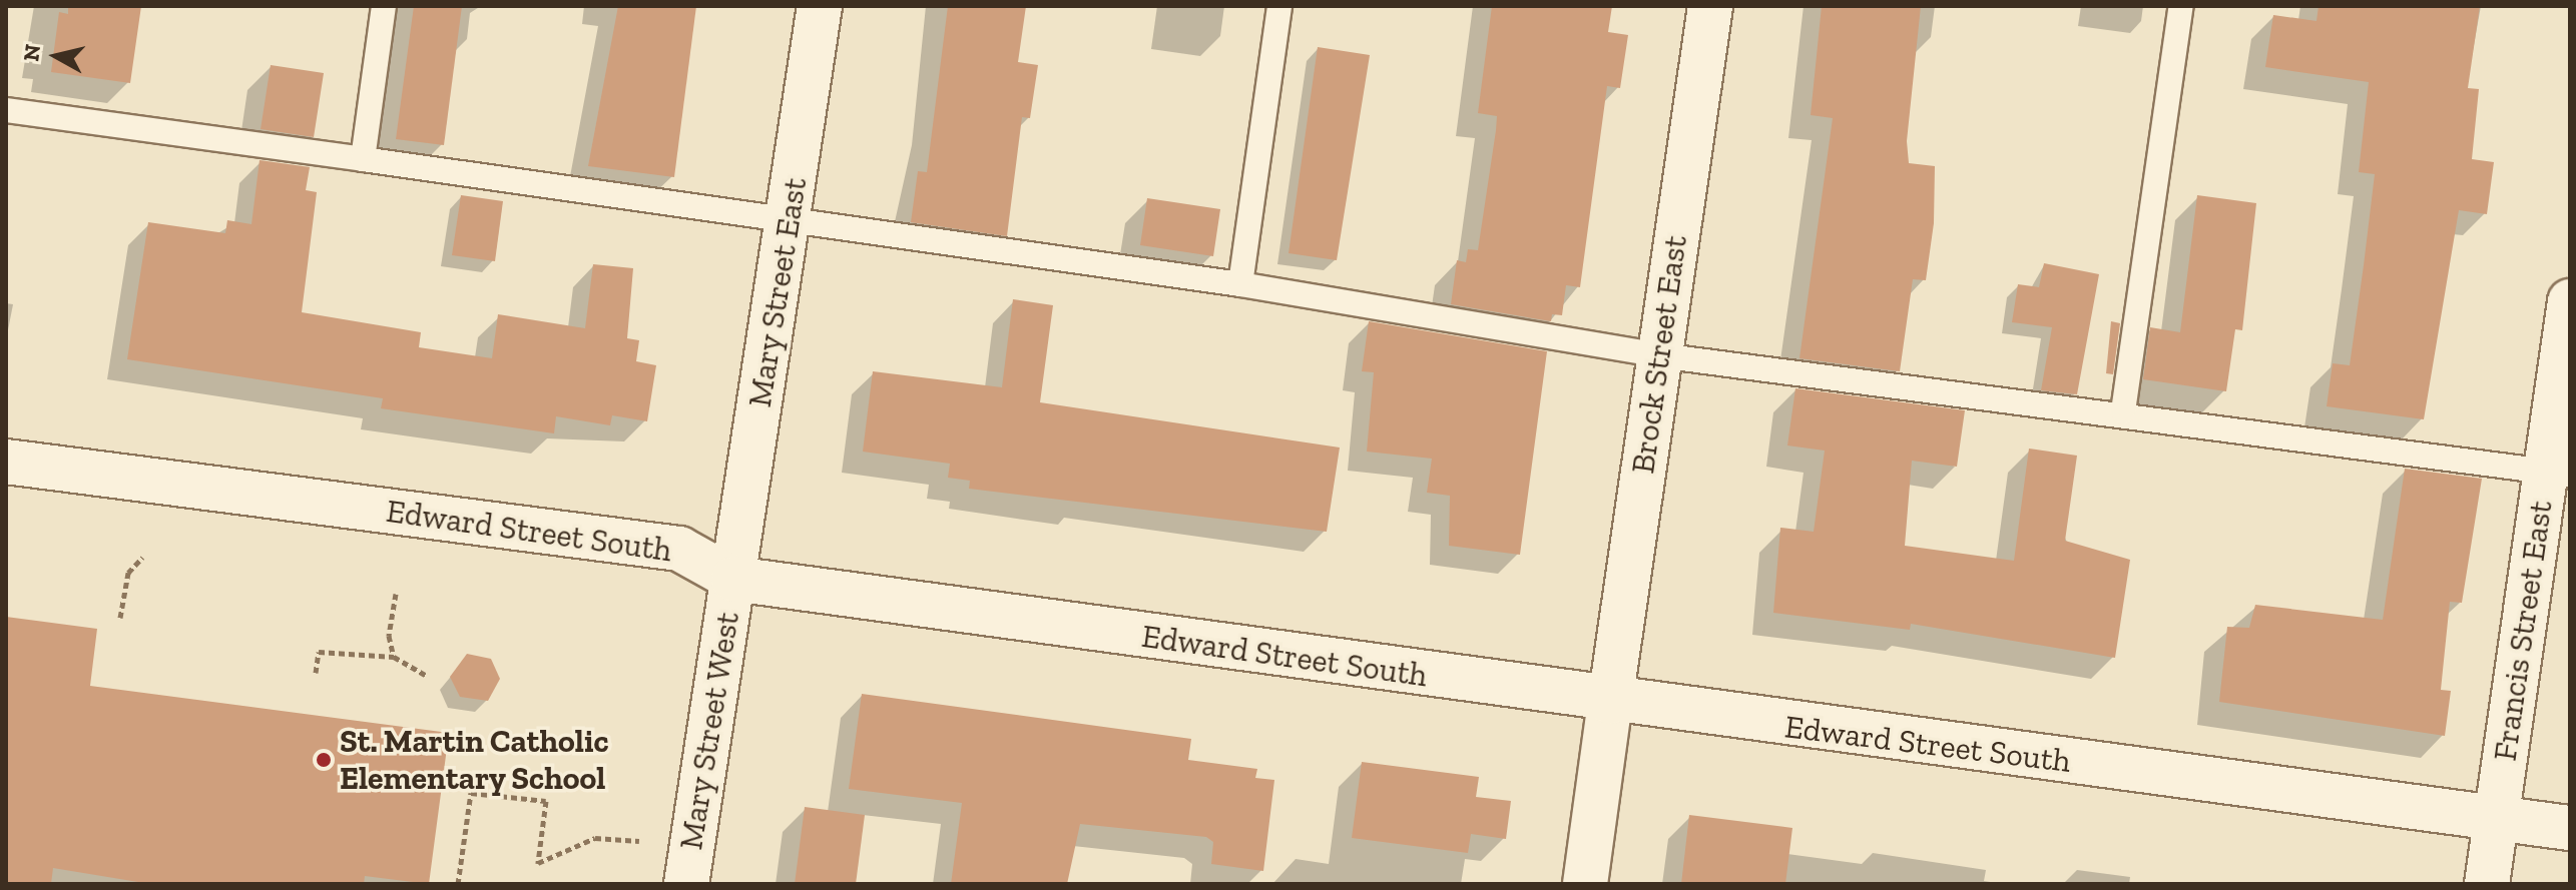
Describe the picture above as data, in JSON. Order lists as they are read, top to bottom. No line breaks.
{"streets":{"main road":["Mary Street East","Brock Street East","Edward Street South","Francis Street East","Mary Street West"]},"crossings":[["Mary Street East","Edward Street South"],["Mary Street East","Mary Street West"],["Brock Street East","Edward Street South"],["Edward Street South","Francis Street East"],["Edward Street South","Mary Street West"]],"places":["St. Martin Catholic Elementary School"],"north":"left"}
